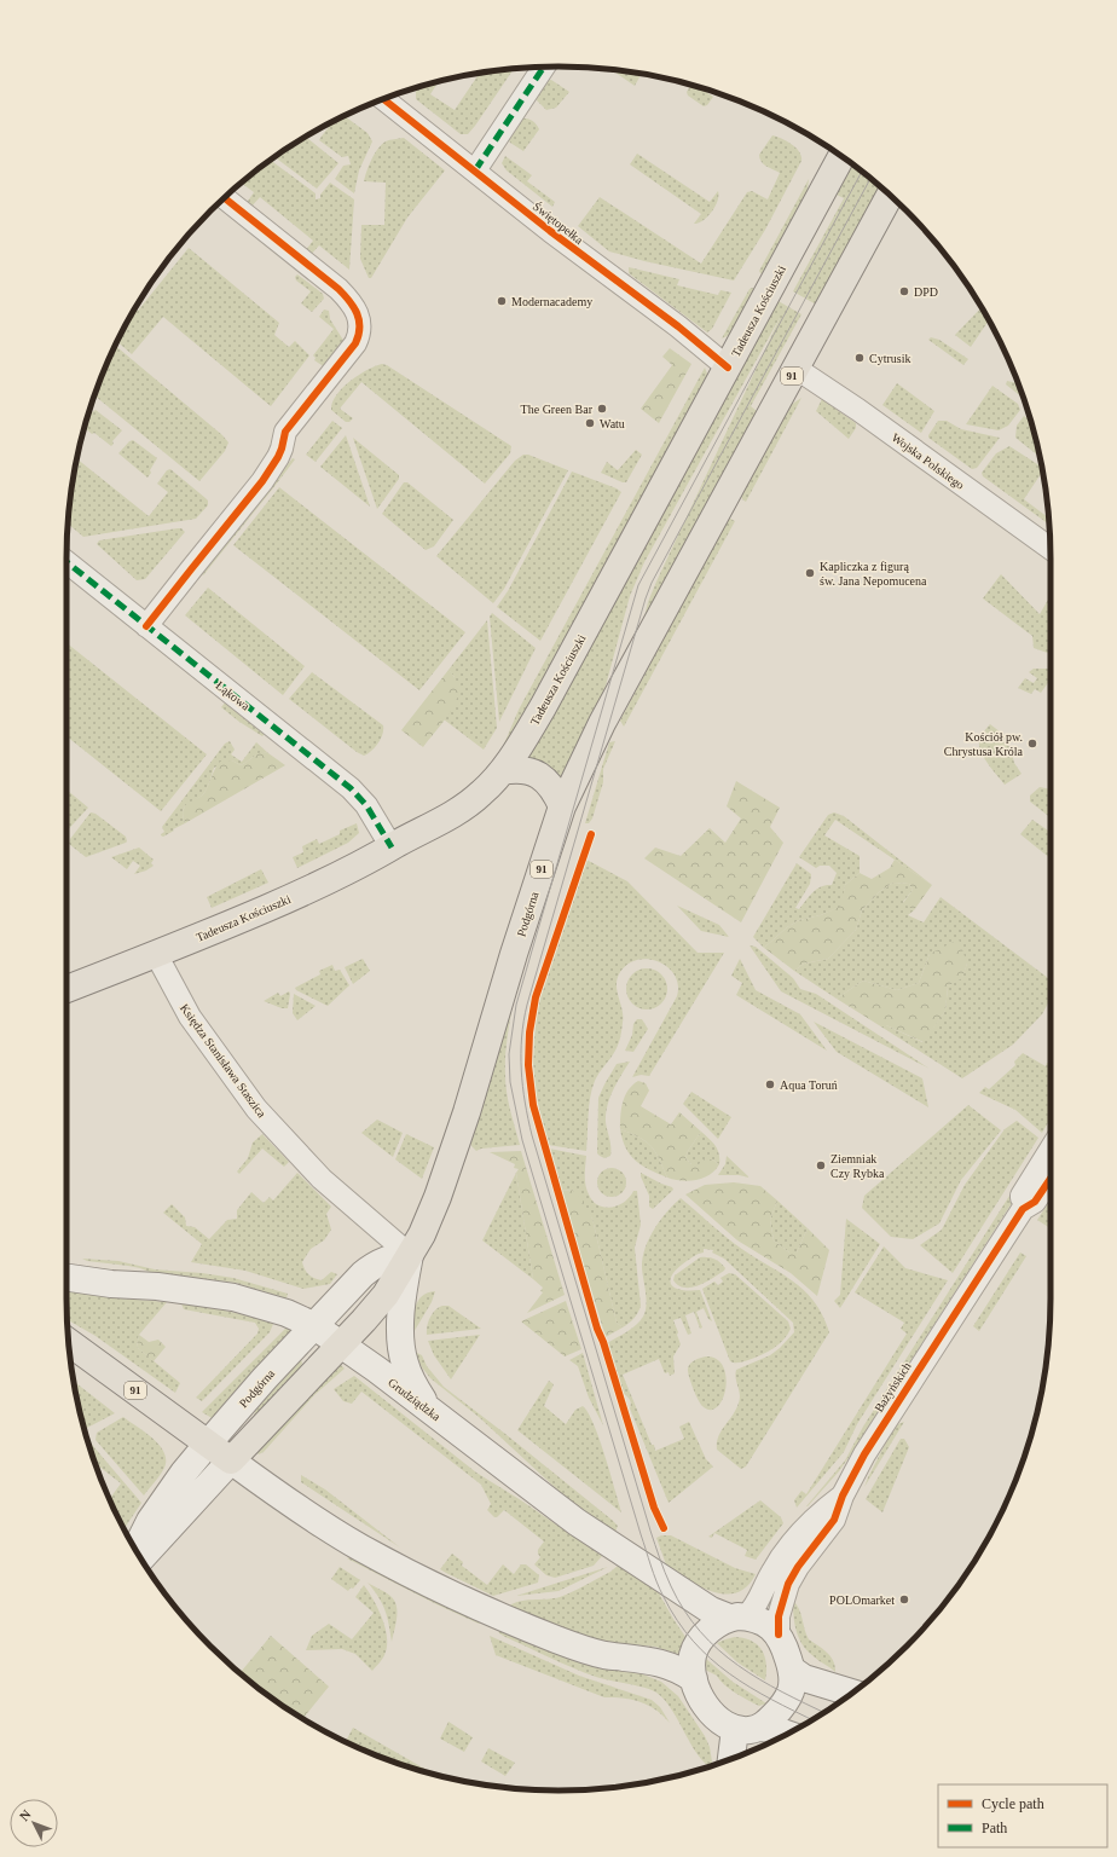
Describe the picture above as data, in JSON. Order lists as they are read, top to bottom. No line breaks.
{"streets":{"main road":["Tadeusza Kościuszki","91","Podgórna","Grudziądzka"],"street":["Świętopełka","Wojska Polskiego","Łąkowa","Księdza Stanisława Staszica","Bażyńskich"]},"crossings":[["Świętopełka","Tadeusza Kościuszki"],["Tadeusza Kościuszki","Łąkowa"],["Tadeusza Kościuszki","Księdza Stanisława Staszica"],["91","Wojska Polskiego"],["91","Podgórna"],["Wojska Polskiego","Podgórna"],["Podgórna","Księdza Stanisława Staszica"],["Podgórna","Grudziądzka"],["Bażyńskich","Grudziądzka"]],"places":["DPD","Modernacademy","Cytrusik","The Green Bar","Watu","Kapliczka z figurą św. Jana Nepomucena","Kościół pw. Chrystusa Króla","Aqua Toruń","Ziemniak Czy Rybka","POLOmarket"],"legend":["Cycle path","Path"],"north":"top left"}
